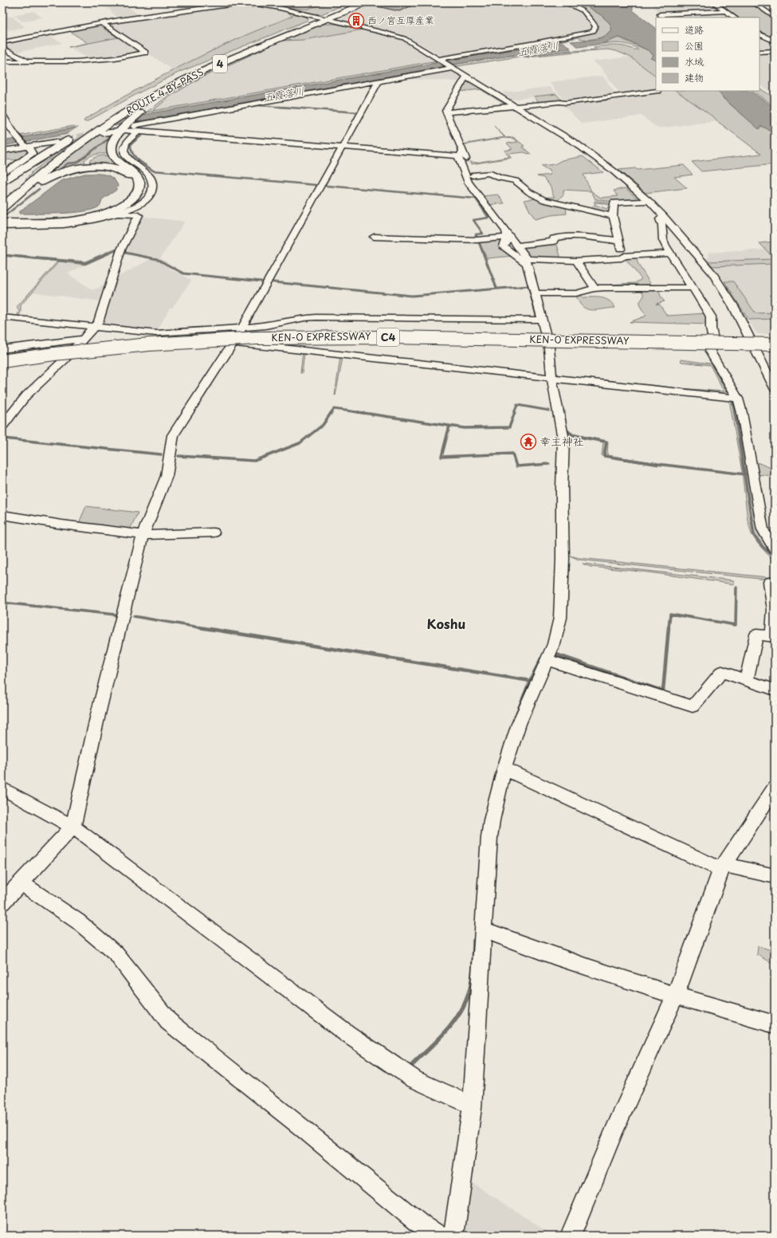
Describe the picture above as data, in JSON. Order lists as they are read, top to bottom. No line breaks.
{"streets":{"highway":["4","ROUTE 4 BY-PASS","KEN-O EXPRESSWAY","C4"]},"districts":["Koshu"],"water":["五霞落川"],"places":{"building":["西ノ宮互厚産業"],"temple":["幸主神社"]},"legend":["道路","公園","水域","建物"]}
